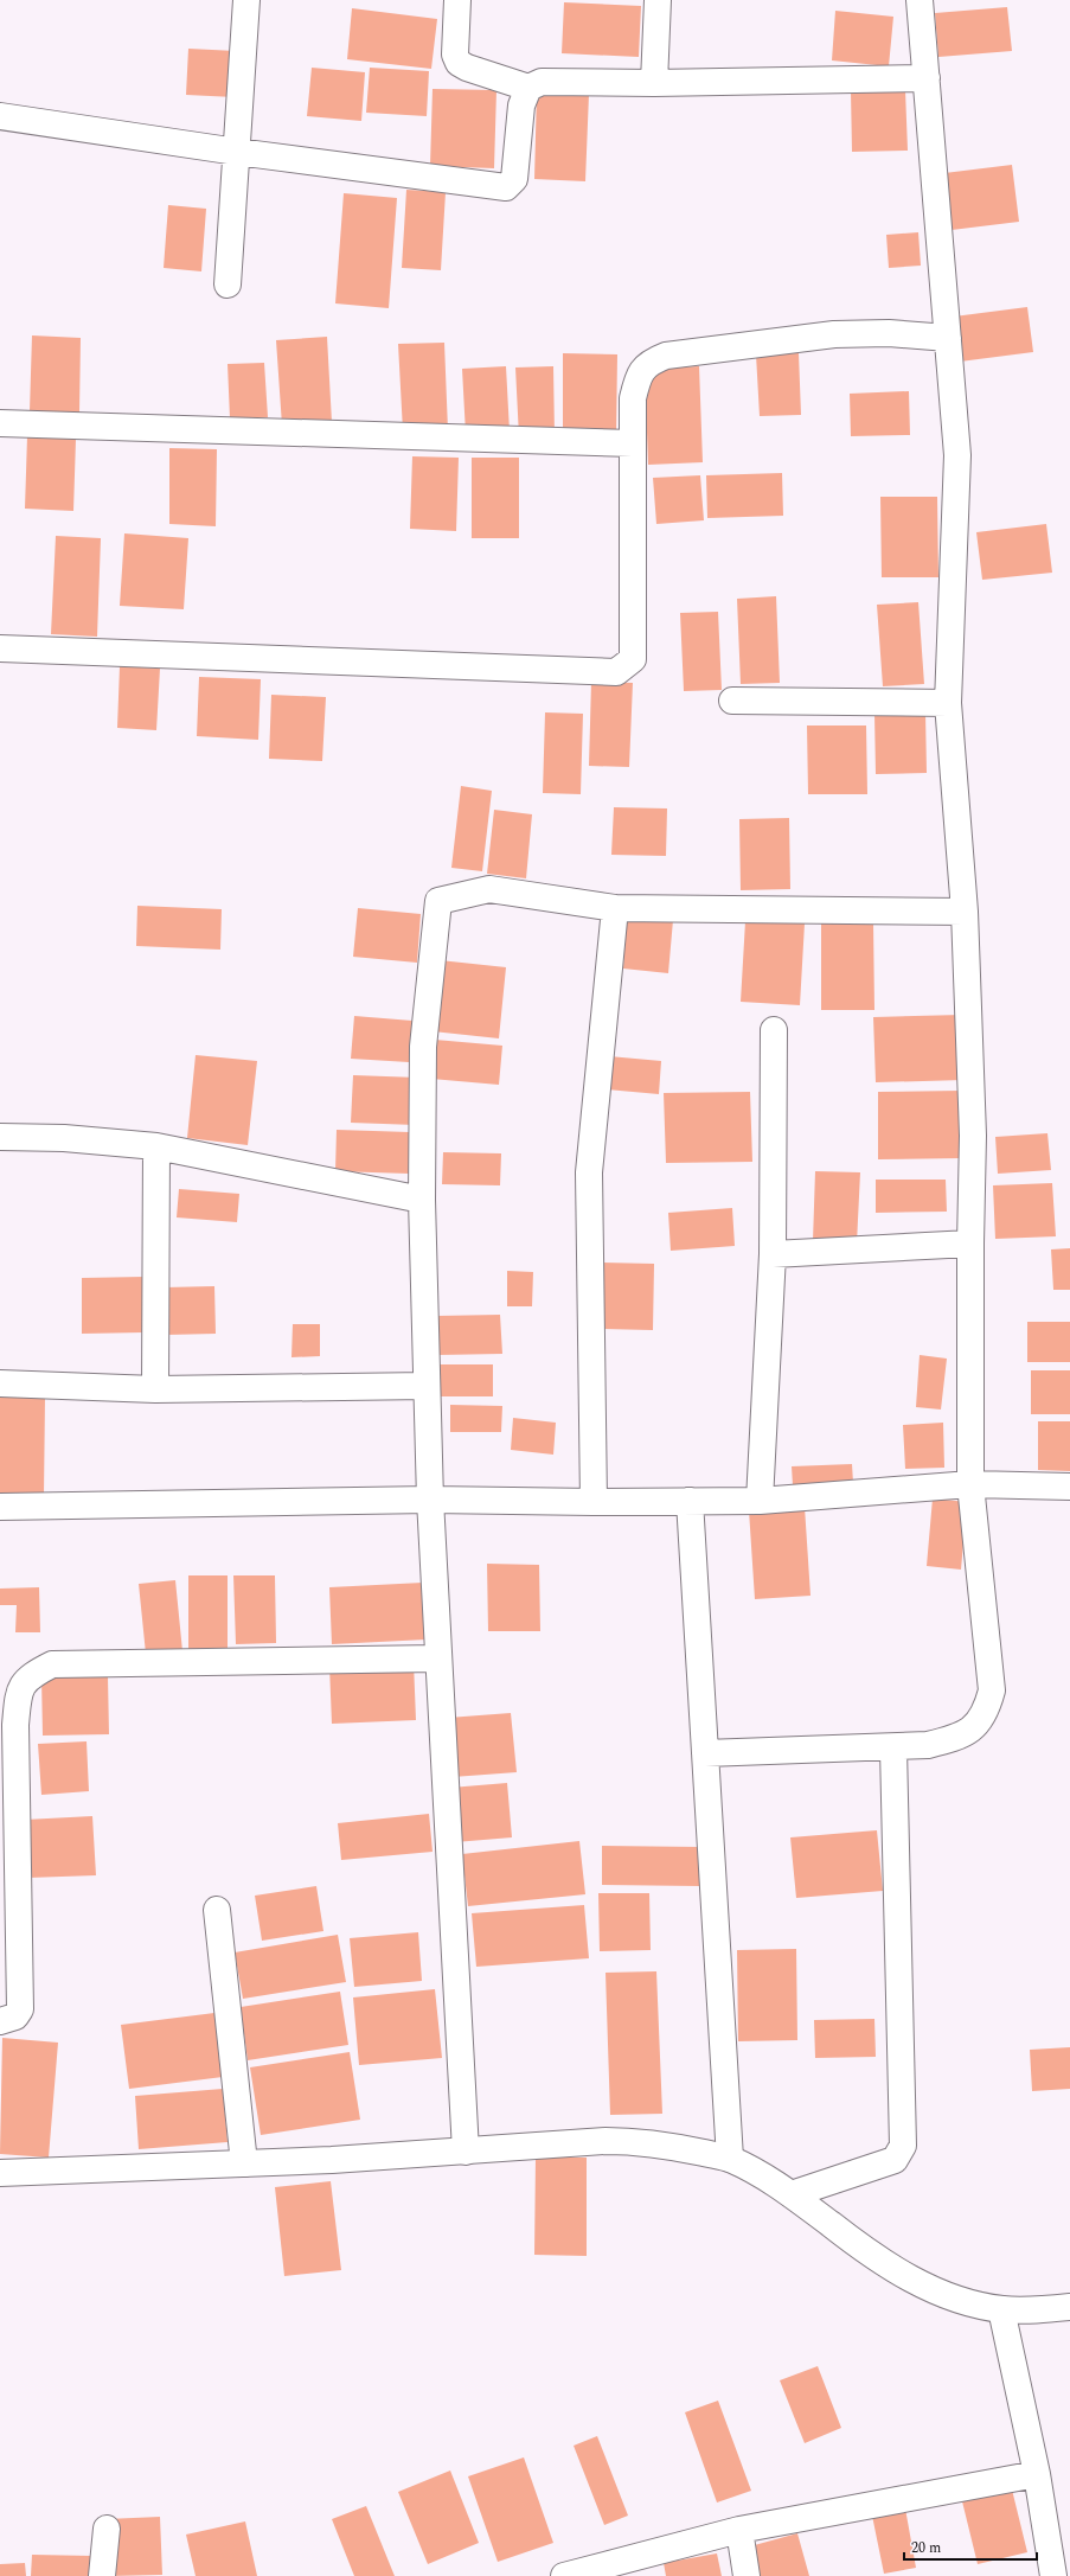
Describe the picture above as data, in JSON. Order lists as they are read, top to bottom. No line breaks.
{"scale_bar":"20 m"}
